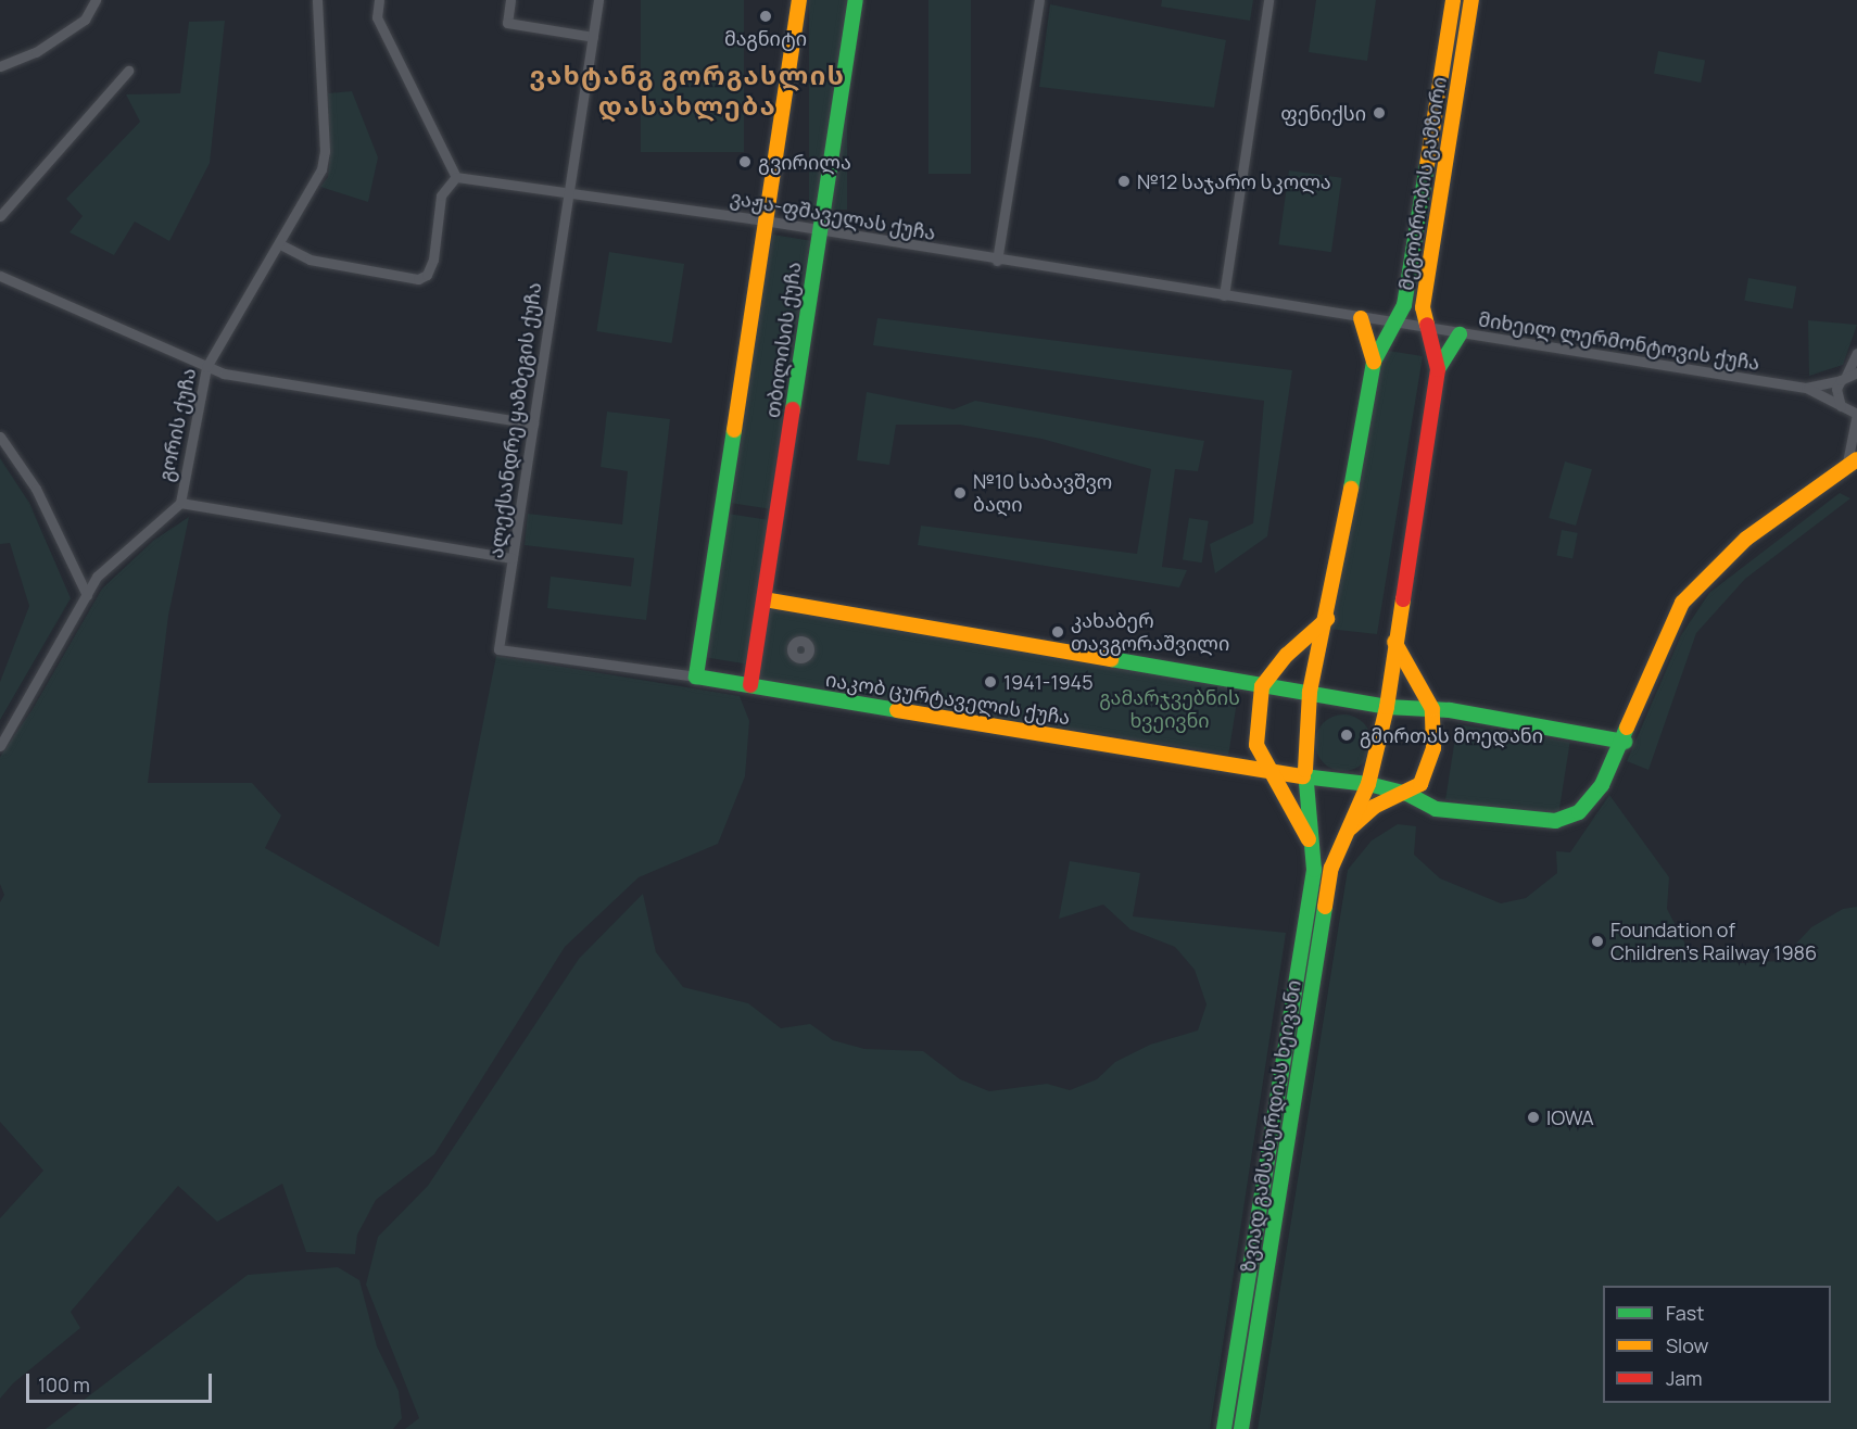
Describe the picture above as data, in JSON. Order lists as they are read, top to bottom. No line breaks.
{"streets":{"main road":["მეგობრობის გამზირი","თბილისის ქუჩა","იაკობ ცურტაველის ქუჩა","ზვიად გამსახურდიას ხეივანი"],"street":["ვაჟა-ფშაველას ქუჩა","მიხეილ ლერმონტოვის ქუჩა","ალექსანდრე ყაზბეგის ქუჩა","გორის ქუჩა"]},"crossings":[["მეგობრობის გამზირი","ვაჟა-ფშაველას ქუჩა"],["მეგობრობის გამზირი","მიხეილ ლერმონტოვის ქუჩა"],["ვაჟა-ფშაველას ქუჩა","თბილისის ქუჩა"],["ვაჟა-ფშაველას ქუჩა","მიხეილ ლერმონტოვის ქუჩა"],["ვაჟა-ფშაველას ქუჩა","ალექსანდრე ყაზბეგის ქუჩა"],["თბილისის ქუჩა","ალექსანდრე ყაზბეგის ქუჩა"],["თბილისის ქუჩა","იაკობ ცურტაველის ქუჩა"],["ალექსანდრე ყაზბეგის ქუჩა","იაკობ ცურტაველის ქუჩა"]],"districts":["ვახტანგ გორგასლის დასახლება"],"parks":["გამარჯვებნის ხვეივნი"],"places":["მაგნიტი","ფენიქსი","გვირილა","№12 საჯარო სკოლა","№10 საბავშვო ბაღი","კახაბერ თავგორაშვილი","1941-1945","გმირთას მოედანი","Foundation of Children's Railway 1986","IOWA"],"legend":["Fast","Slow","Jam"],"scale_bar":"100 m"}
